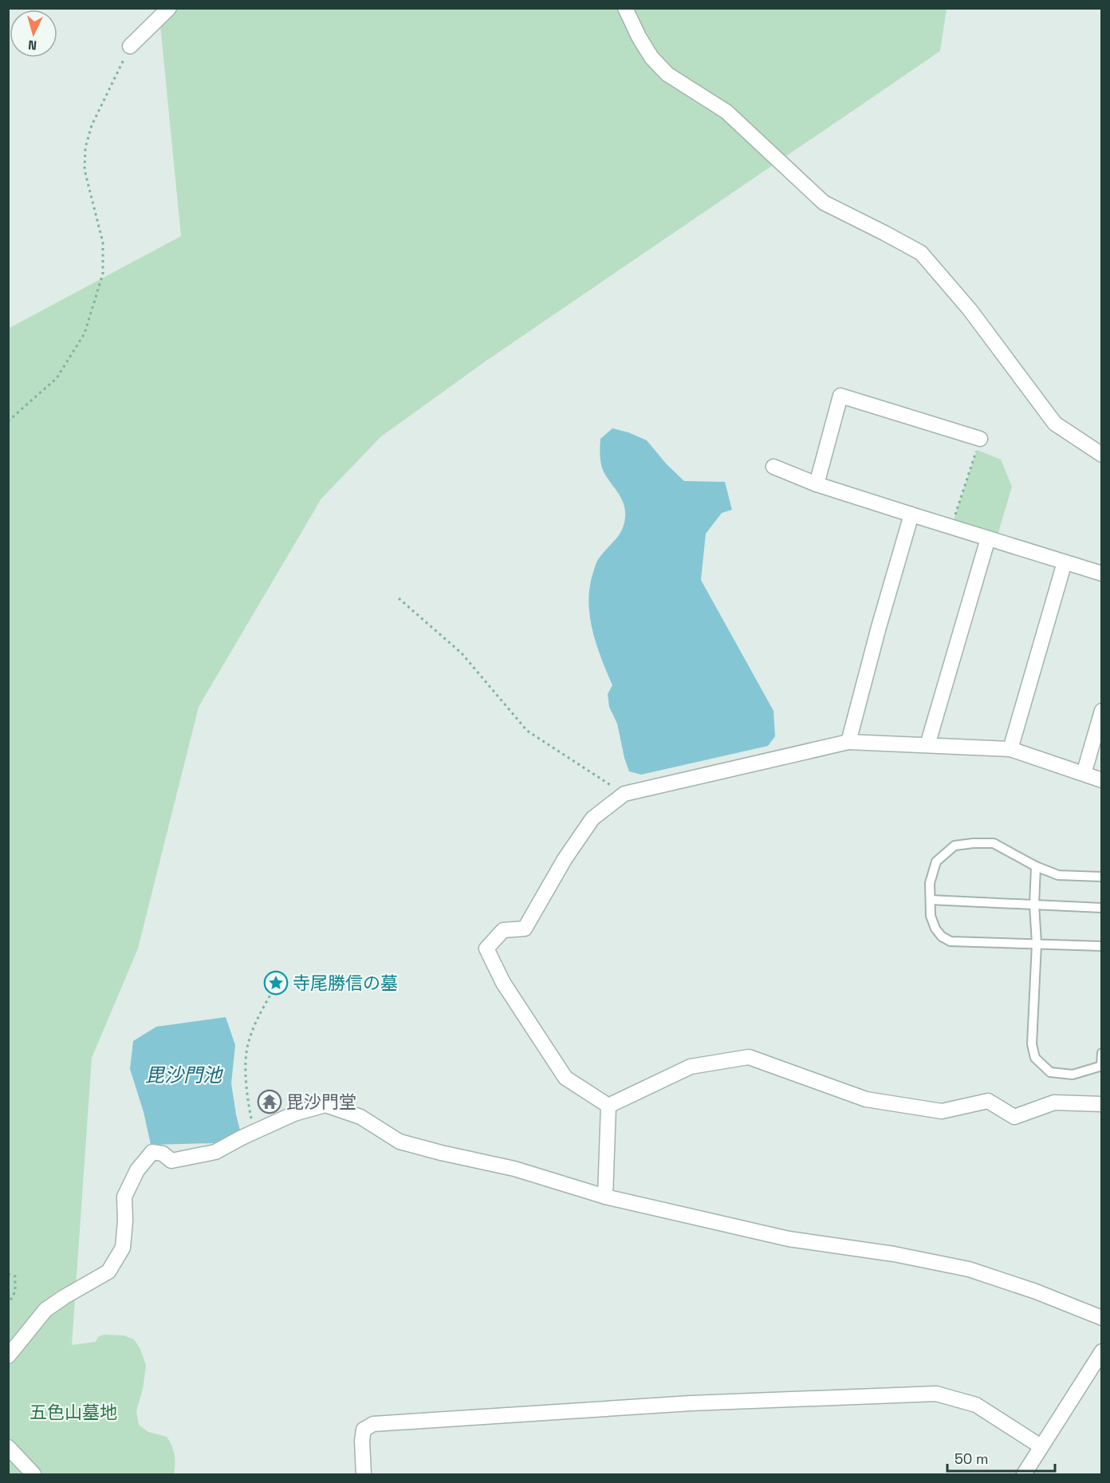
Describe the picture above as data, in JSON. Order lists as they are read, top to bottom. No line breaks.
{"water":["毘沙門池"],"parks":["五色山墓地"],"places":{"place":["寺尾勝信の墓"],"temple":["毘沙門堂"]},"scale_bar":"50 m","north":"bottom"}
